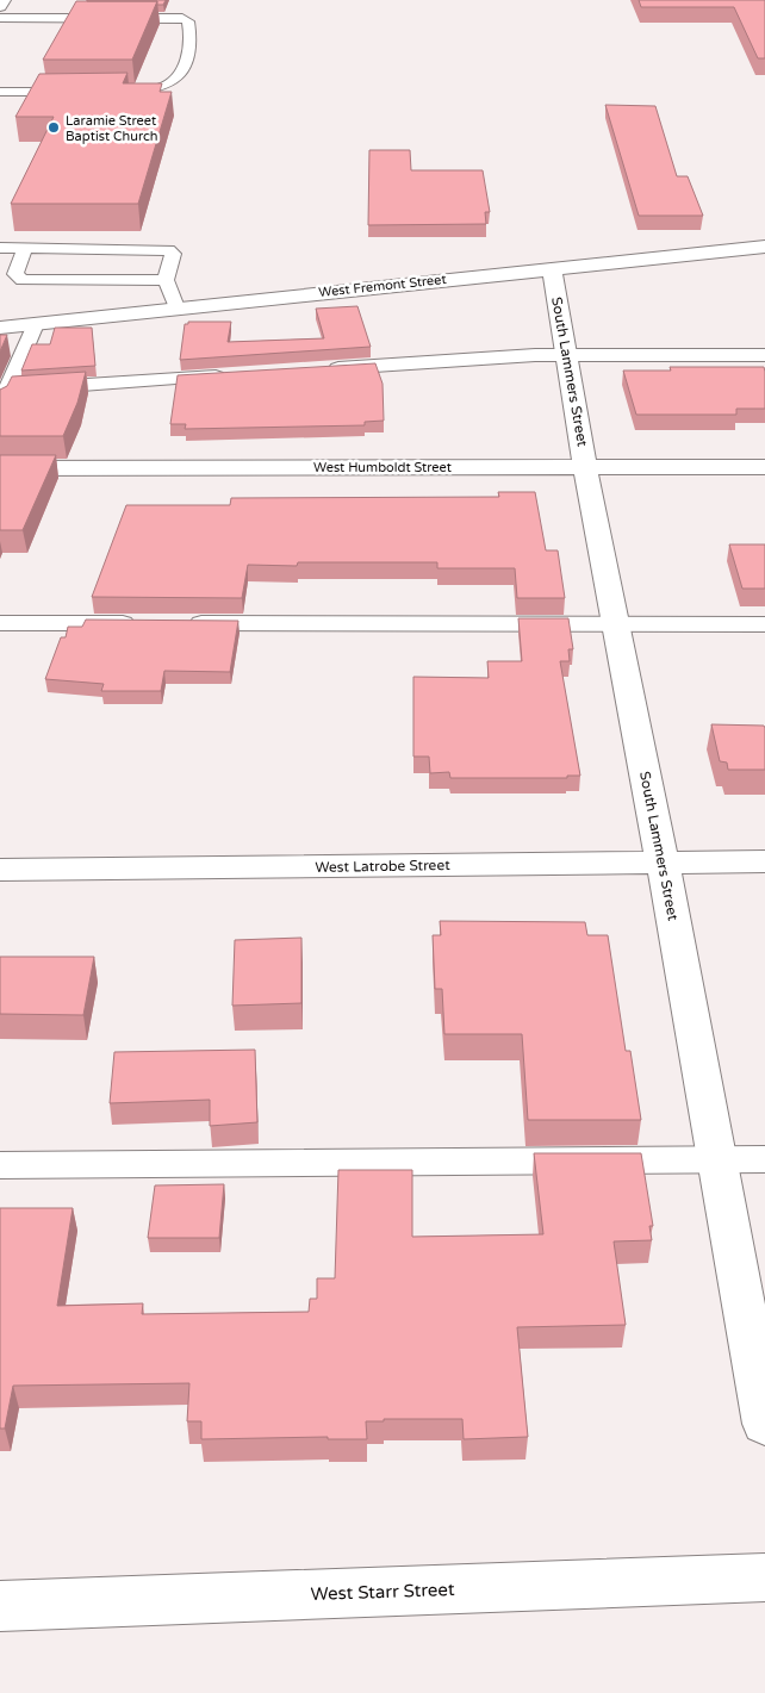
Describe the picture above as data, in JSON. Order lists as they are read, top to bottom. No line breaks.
{"streets":{"street":["West Fremont Street","South Lammers Street","West Humboldt Street","West Latrobe Street","West Starr Street"]},"crossings":[["West Fremont Street","South Lammers Street"],["South Lammers Street","West Humboldt Street"],["South Lammers Street","West Latrobe Street"]],"places":["Laramie Street Baptist Church"]}
